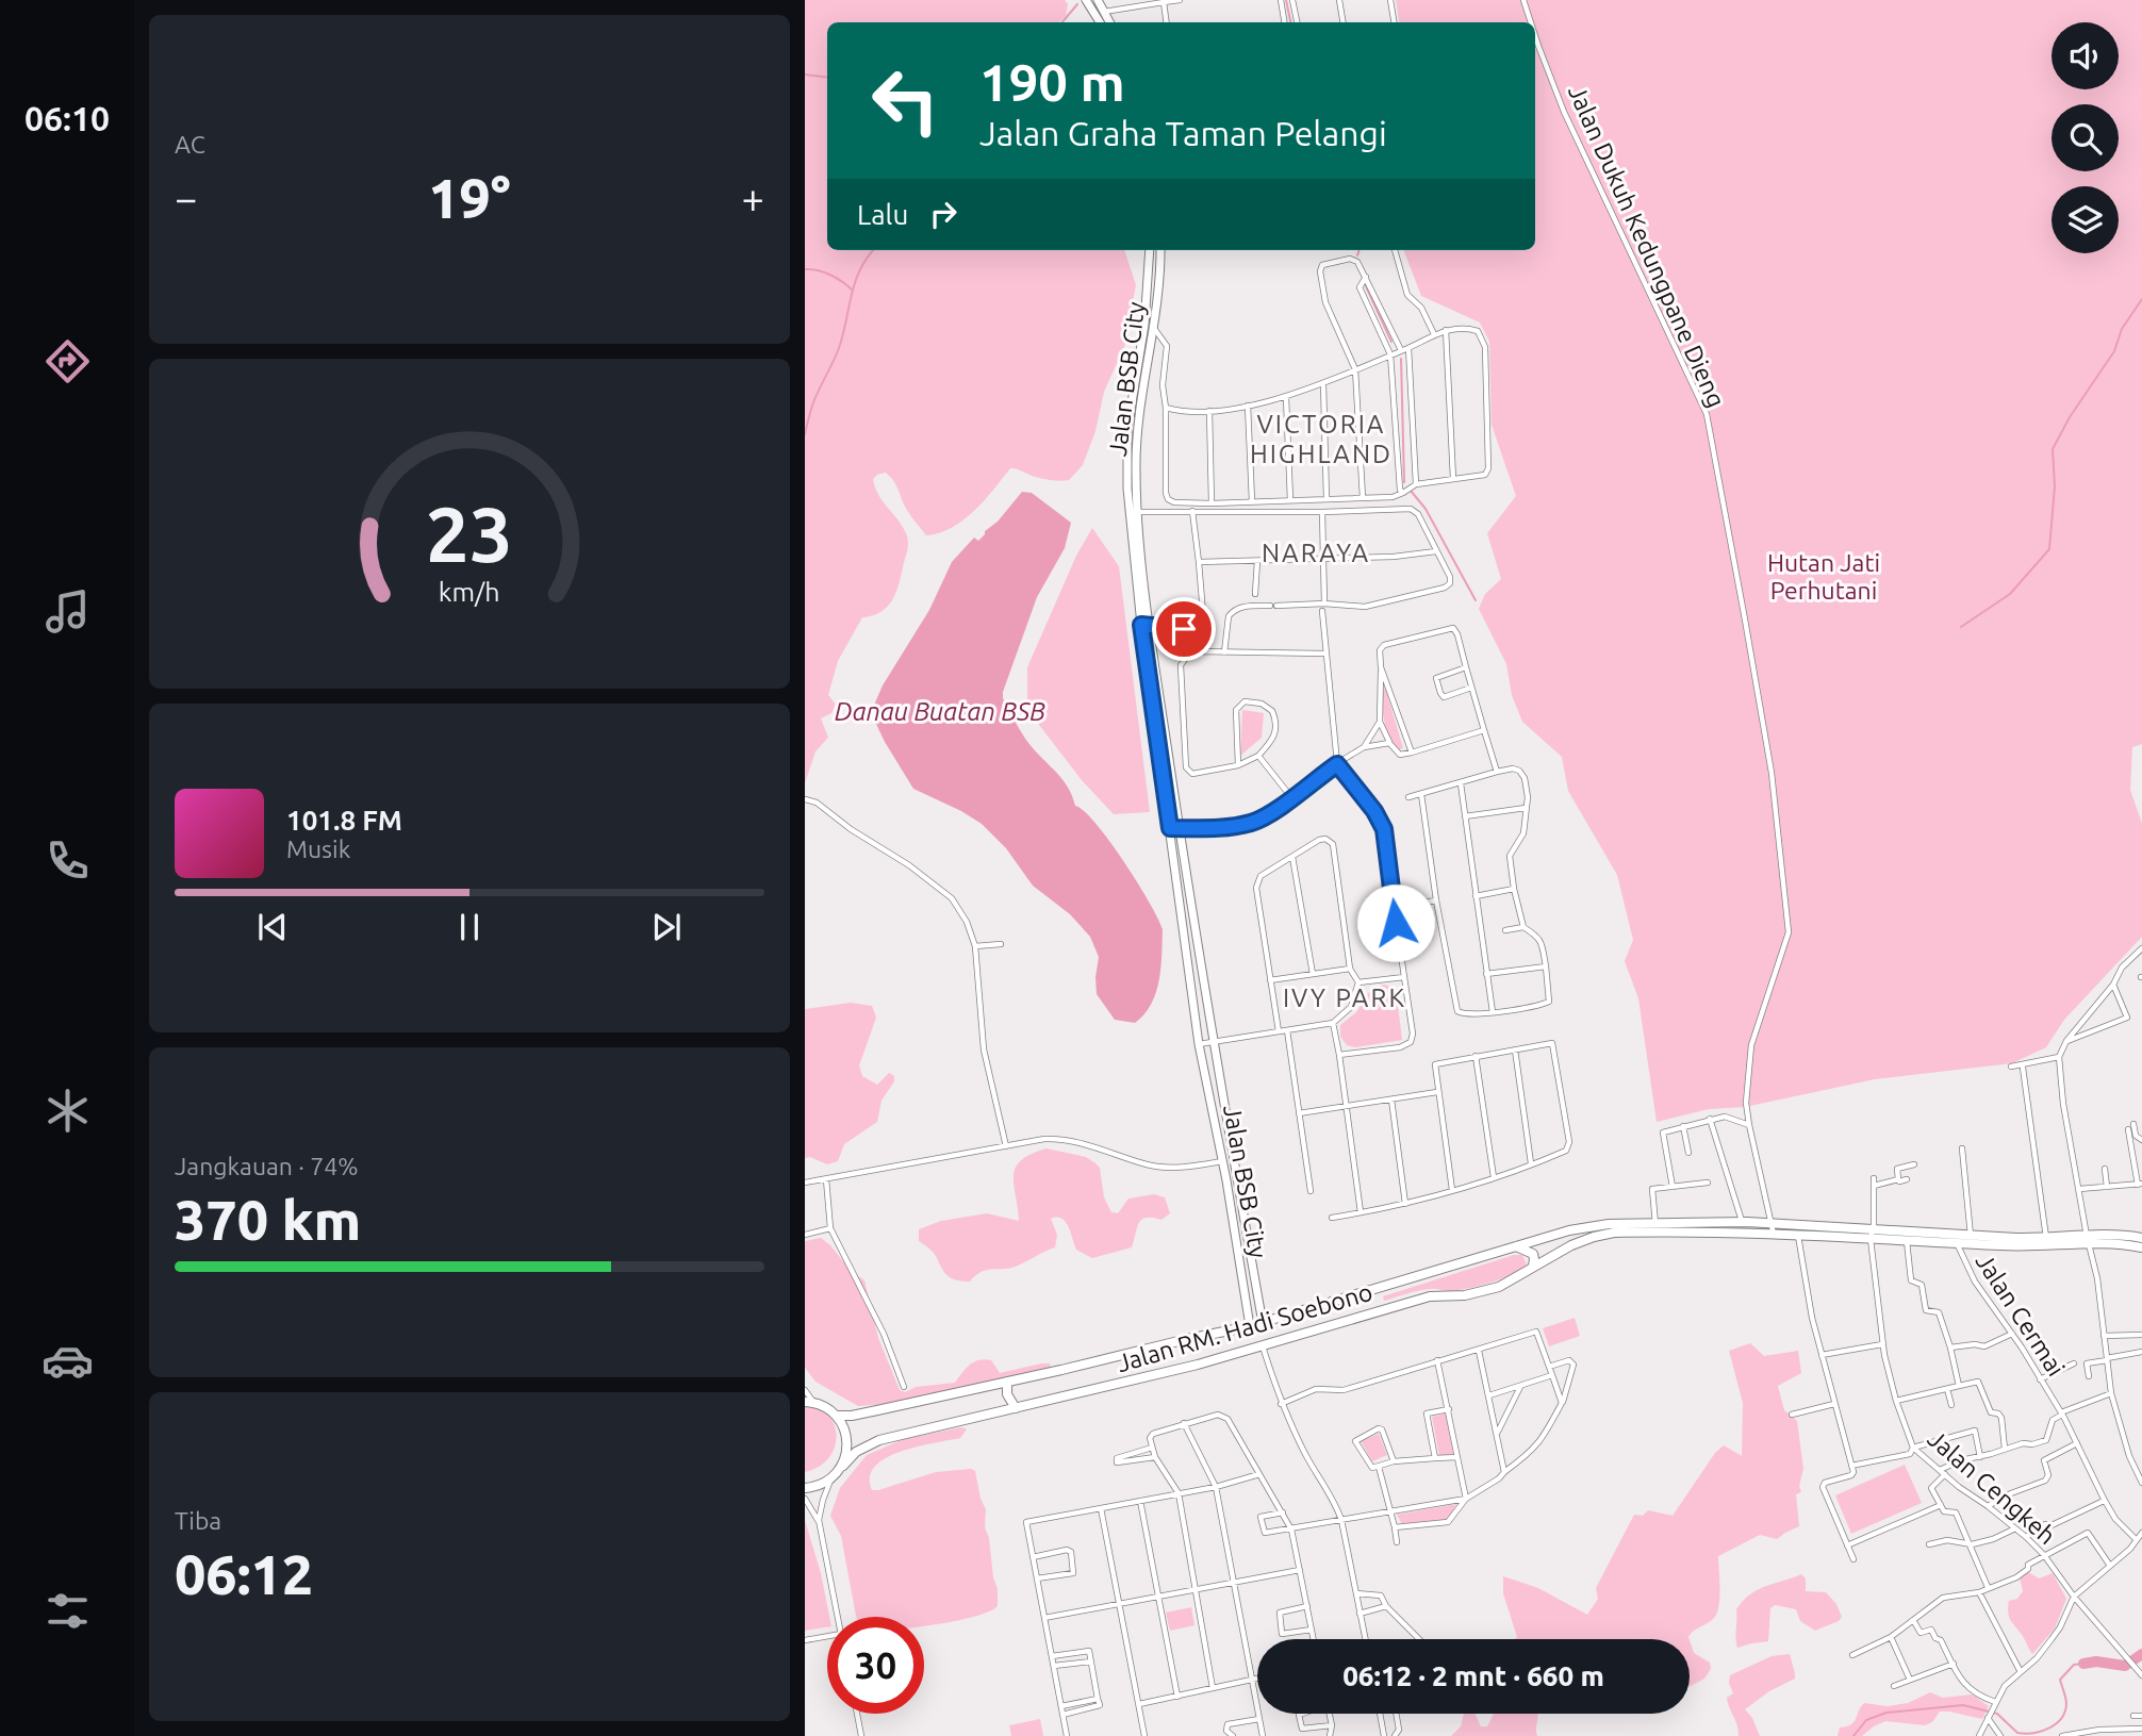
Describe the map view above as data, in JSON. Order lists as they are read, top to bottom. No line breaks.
{"streets":{"main road":["Jalan RM. Hadi Soebono"],"street":["Jalan Dukuh Kedungpane Dieng","Jalan BSB City","Jalan Cermai","Jalan Cengkeh"]},"crossings":[["Jalan BSB City","Jalan RM. Hadi Soebono"]],"districts":["VICTORIA HIGHLAND","NARAYA","IVY PARK"],"water":["Danau Buatan BSB"],"parks":["Hutan Jati Perhutani"],"page":{"tabs":"06:10","tile":["AC",["Jangkauan · 74%","370 km"],["Tiba","06:12"]],"turn":["190 m","Jalan Graha Taman Pelangi"],"heat":["−","19°","+"],"then":"Lalu","song":["101.8 FM","Musik"],"limit":"30","trip":"06:12 · 2 mnt · 660 m","gauge":["23","km/h"]}}
